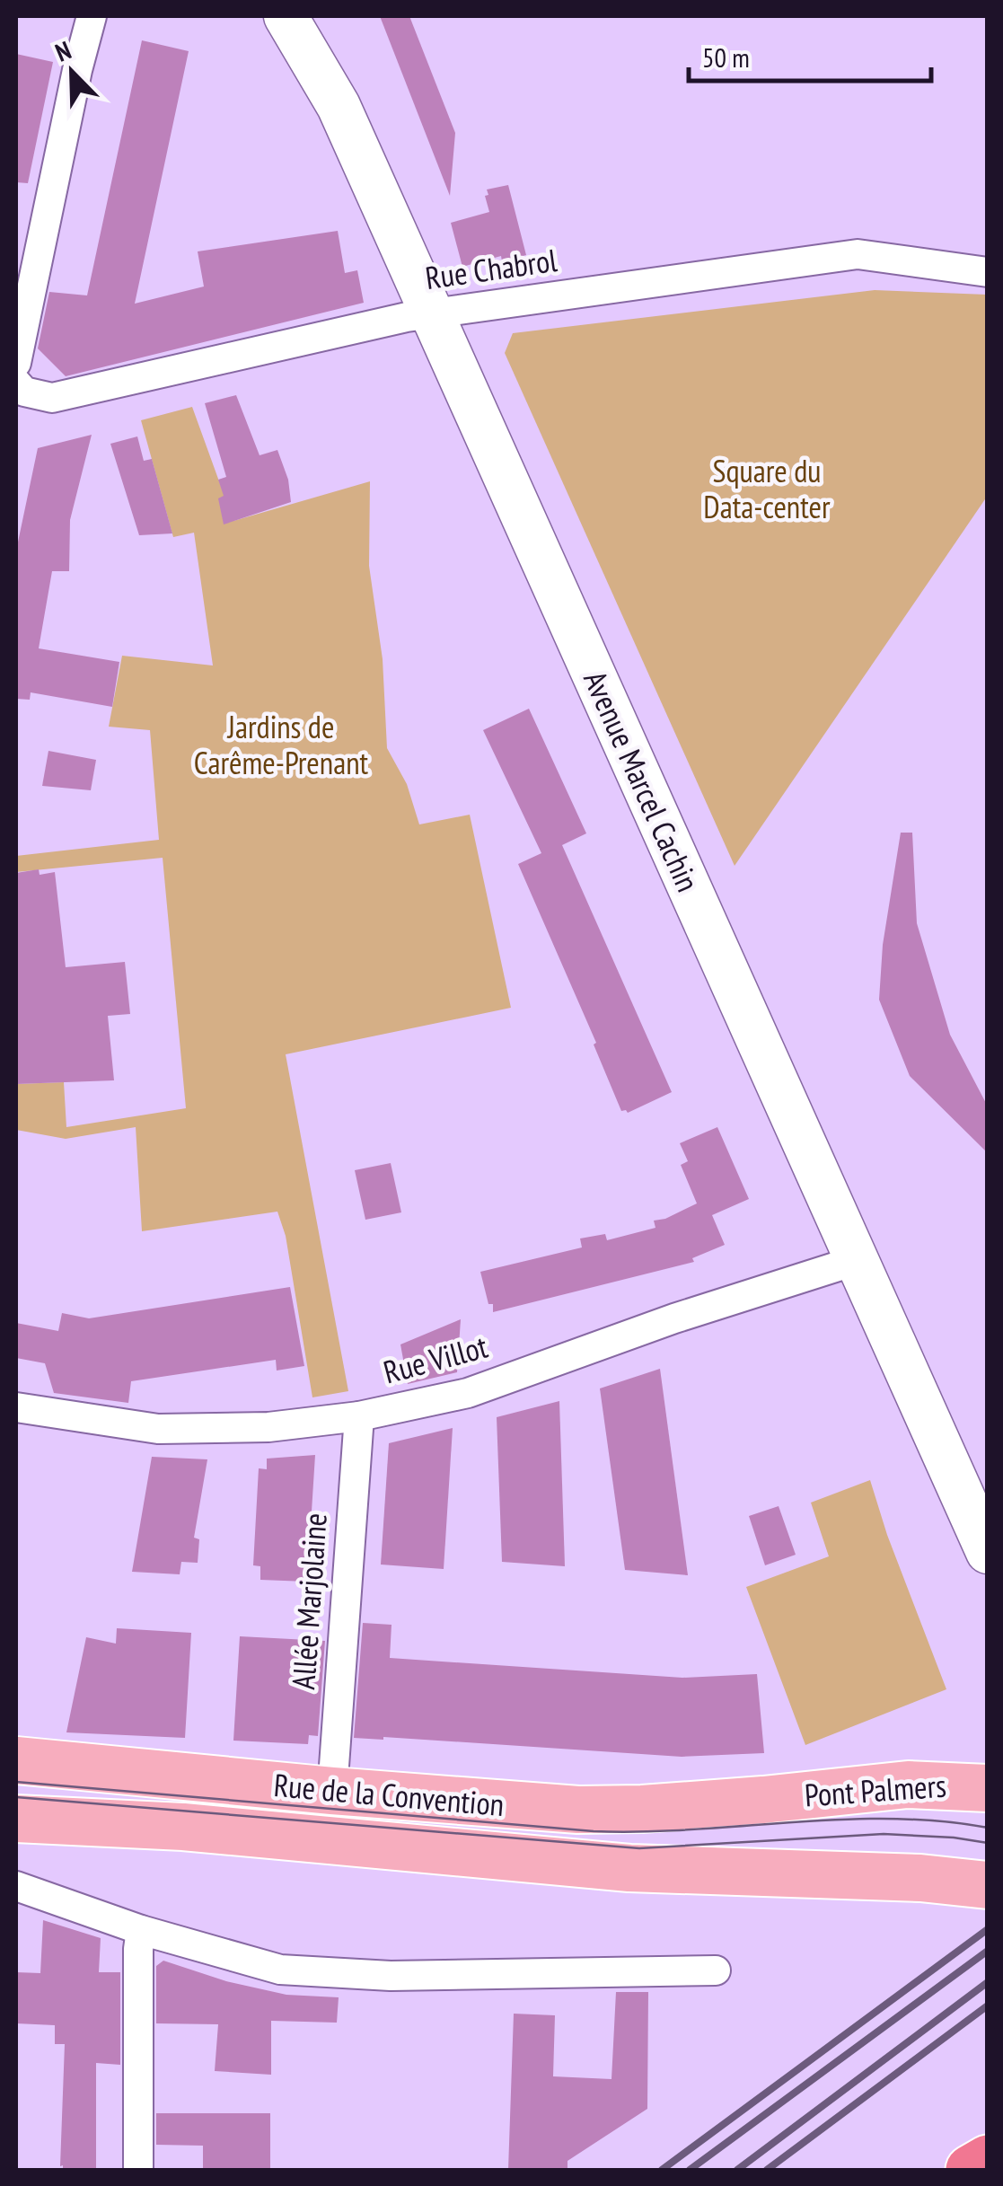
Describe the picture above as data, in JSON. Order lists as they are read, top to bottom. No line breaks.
{"streets":{"main road":["Pont Palmers","Rue de la Convention"],"street":["Rue Chabrol","Avenue Marcel Cachin","Rue Villot","Allée Marjolaine"]},"crossings":[["Rue Chabrol","Avenue Marcel Cachin"],["Avenue Marcel Cachin","Rue Villot"],["Rue Villot","Allée Marjolaine"],["Allée Marjolaine","Rue de la Convention"],["Pont Palmers","Rue de la Convention"]],"parks":["Square du Data-center","Jardins de Carême-Prenant"],"scale_bar":"50 m","north":"top left"}
